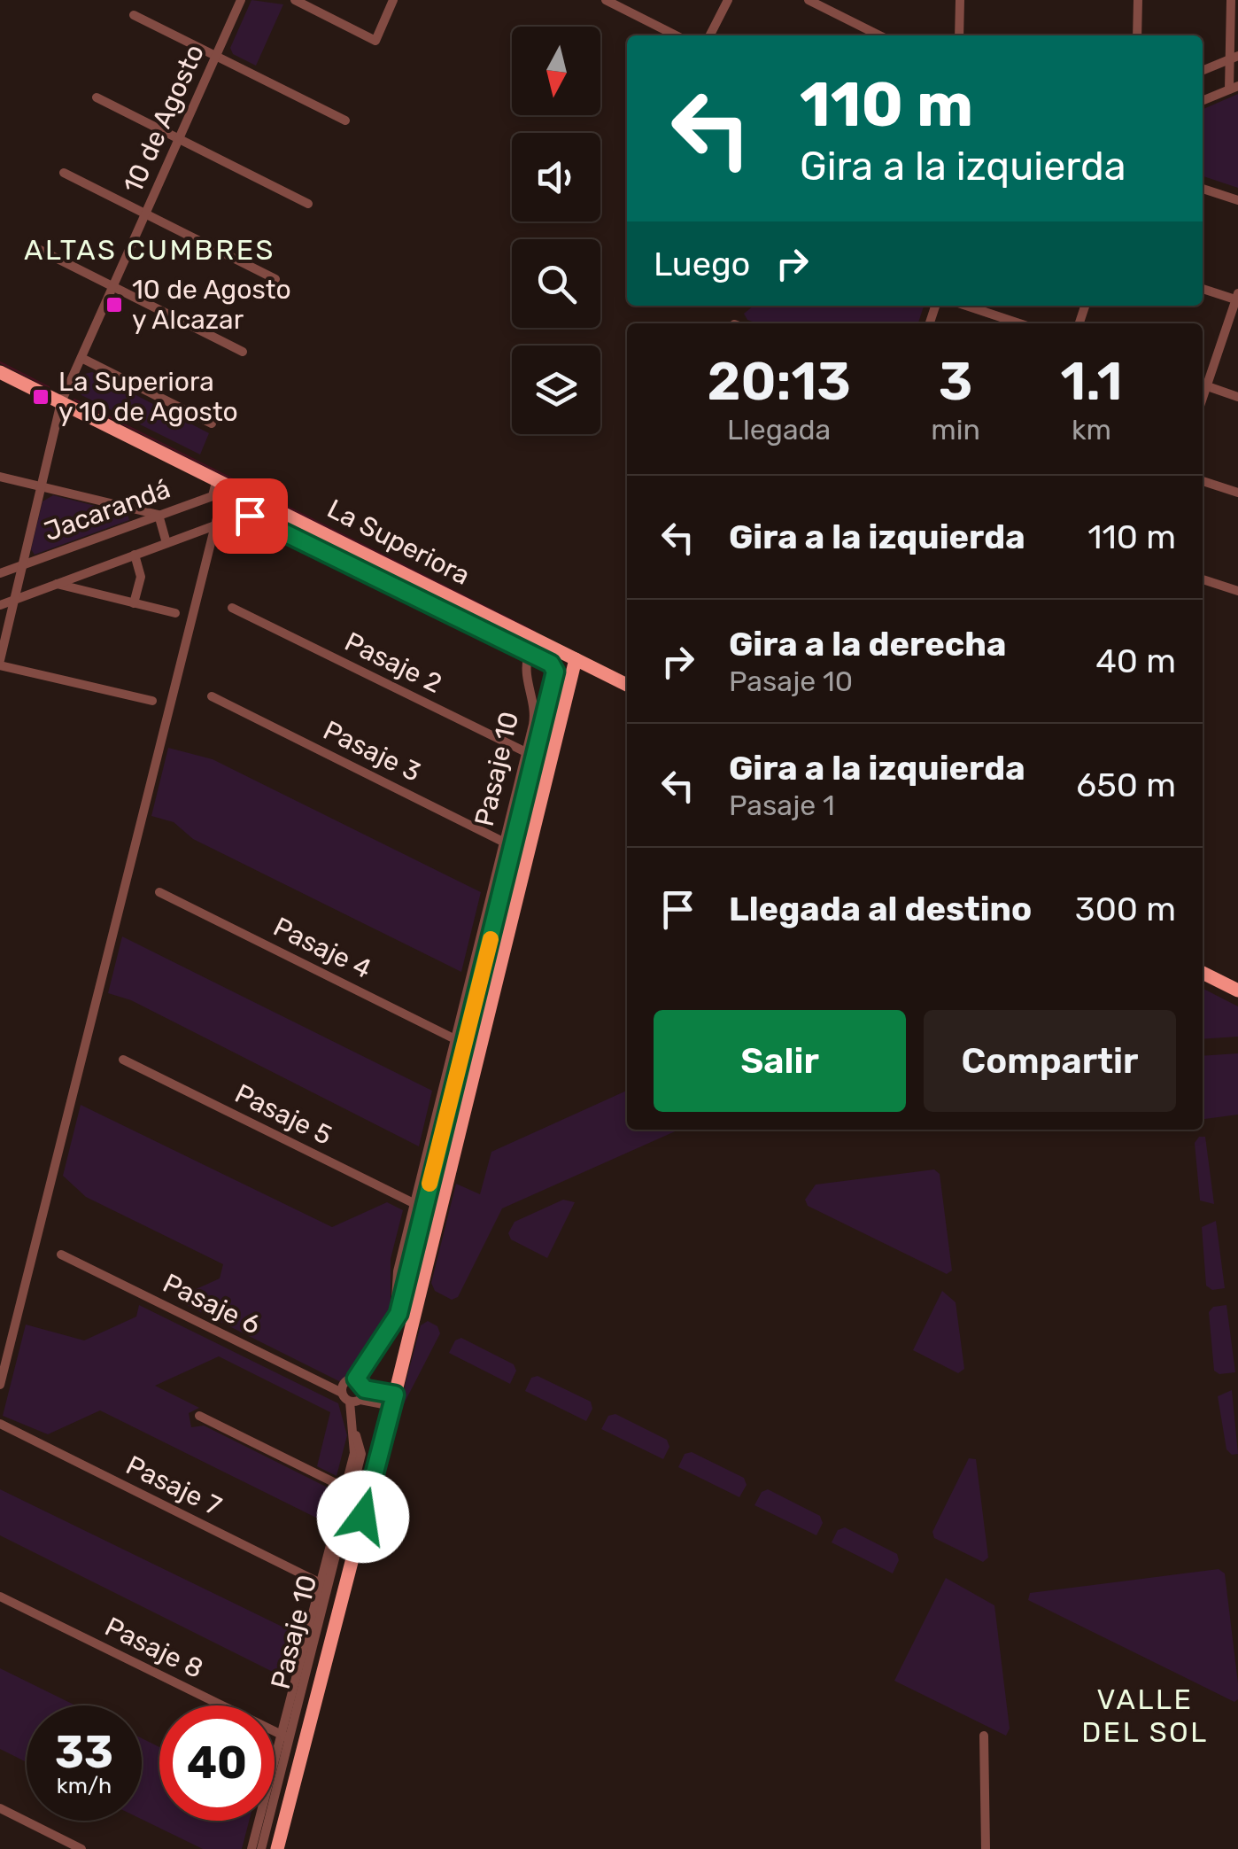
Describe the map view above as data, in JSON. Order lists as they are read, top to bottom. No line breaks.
{"streets":{"street":["10 de Agosto","Jacarandá","La Superiora","Pasaje 2","Pasaje 3","Pasaje 10","Pasaje 4","Pasaje 5","Pasaje 6","Pasaje 7","Pasaje 8"]},"crossings":[["10 de Agosto","Jacarandá"],["10 de Agosto","La Superiora"],["Jacarandá","La Superiora"],["Pasaje 2","Pasaje 10"],["Pasaje 3","Pasaje 10"],["Pasaje 10","Pasaje 4"],["Pasaje 10","Pasaje 5"],["Pasaje 10","Pasaje 6"],["Pasaje 10","Pasaje 7"],["Pasaje 10","Pasaje 8"]],"districts":["ALTAS CUMBRES","VALLE DEL SOL"],"places":{"transit":["10 de Agosto y Alcazar","La Superiora y 10 de Agosto"]},"north":"bottom","page":{"turn":["110 m","Gira a la izquierda"],"then":"Luego","eta":["20:13","Llegada","3","min","1.1","km"],"list":[{"name":"Gira a la izquierda","value":"110 m"},{"name":"Gira a la derecha","note":"Pasaje 10","value":"40 m"},{"name":"Gira a la izquierda","note":"Pasaje 1","value":"650 m"},{"name":"Llegada al destino","value":"300 m"}],"buttons":["Salir","Compartir"],"speed":"33 km/h","limit":"40"}}
